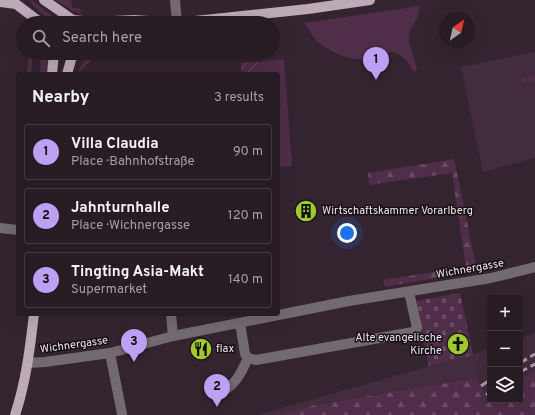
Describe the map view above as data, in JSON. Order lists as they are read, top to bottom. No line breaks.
{"streets":{"street":["Wichnergasse"]},"places":{"building":["Wirtschaftskammer Vorarlberg"],"church":["Alte evangelische Kirche"],"restaurant":["flax"]},"north":"top right","page":{"search":"Search here","pins":["1","3","2"],"heading":["Nearby","3 results"],"list":[{"mark":"1","name":"Villa Claudia","note":"Place · Bahnhofstraße","value":"90 m"},{"mark":"2","name":"Jahnturnhalle","note":"Place · Wichnergasse","value":"120 m"},{"mark":"3","name":"Tingting Asia-Makt","note":"Supermarket","value":"140 m"}],"map_buttons":["+","−"]}}
